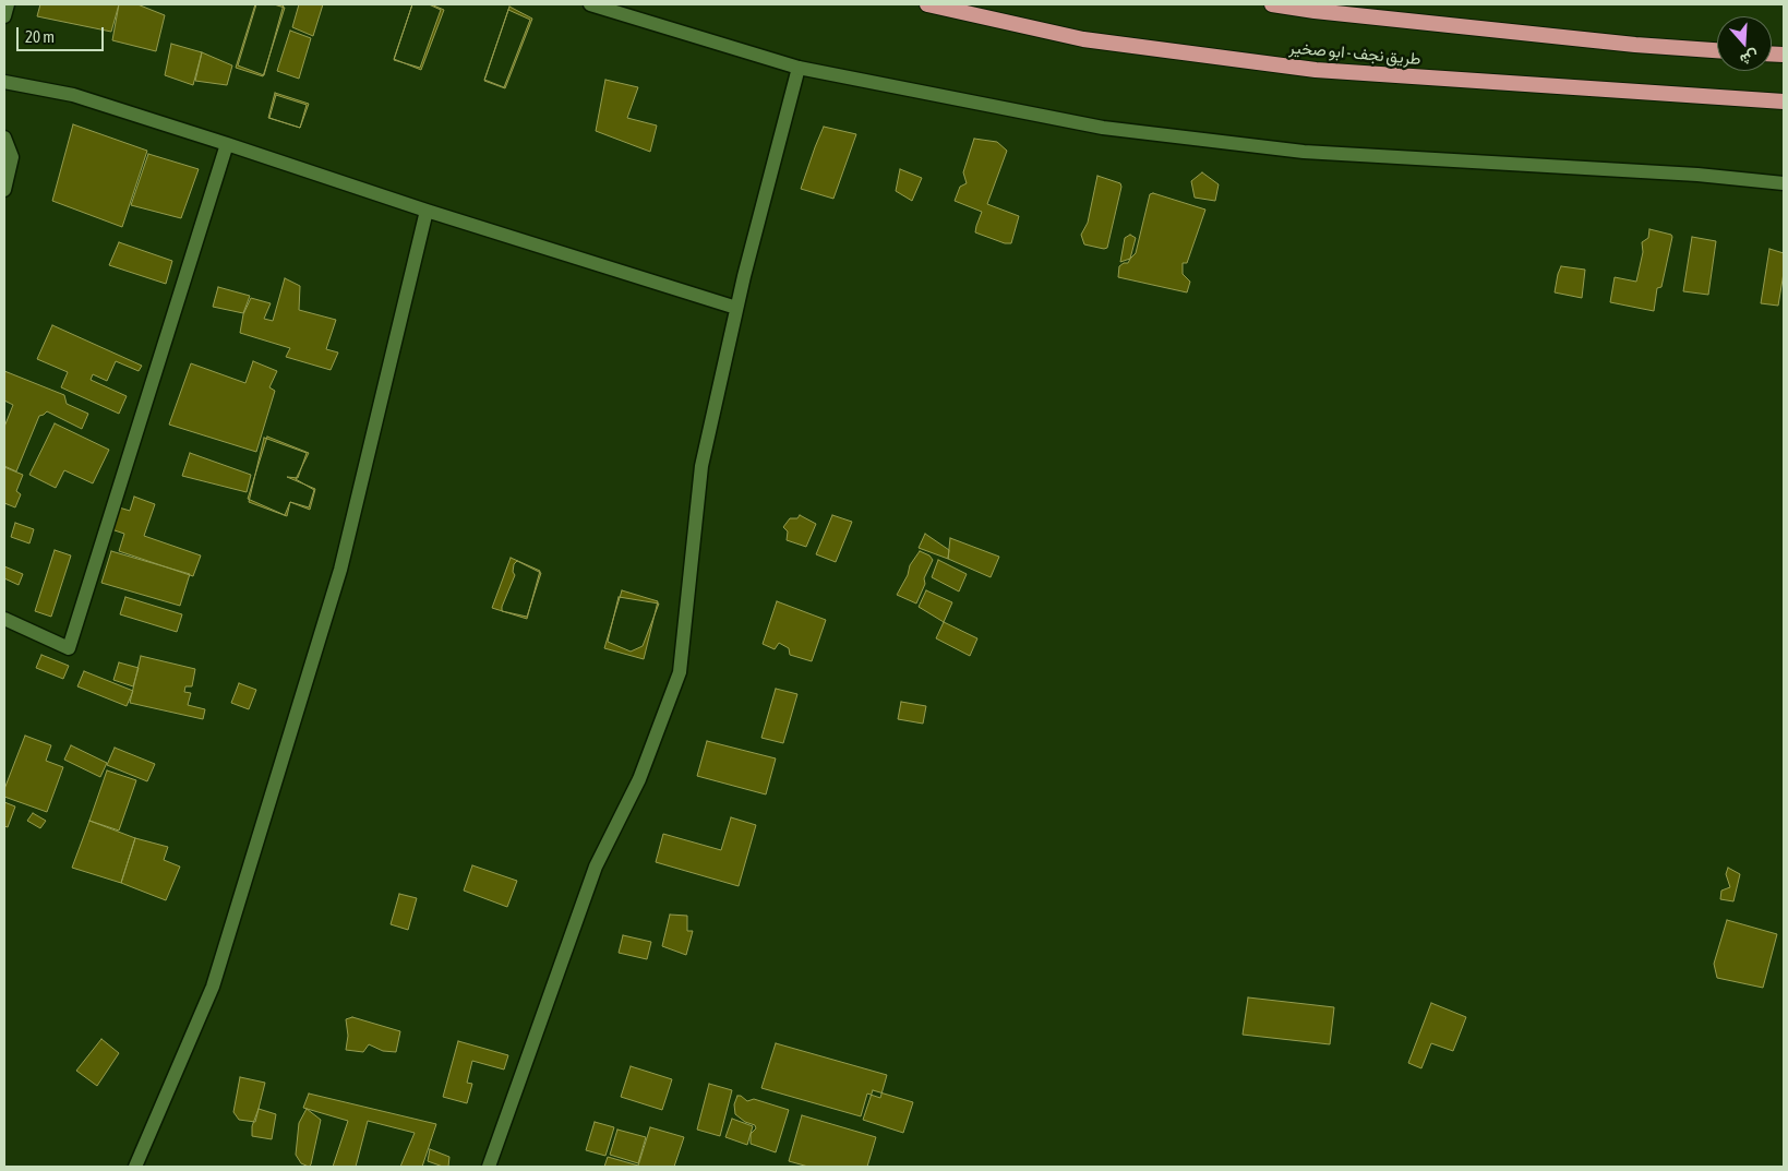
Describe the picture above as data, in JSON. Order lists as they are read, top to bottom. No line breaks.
{"streets":{"highway":["طريق نجف - ابو صخير"]},"scale_bar":"20 m","north":"bottom"}
